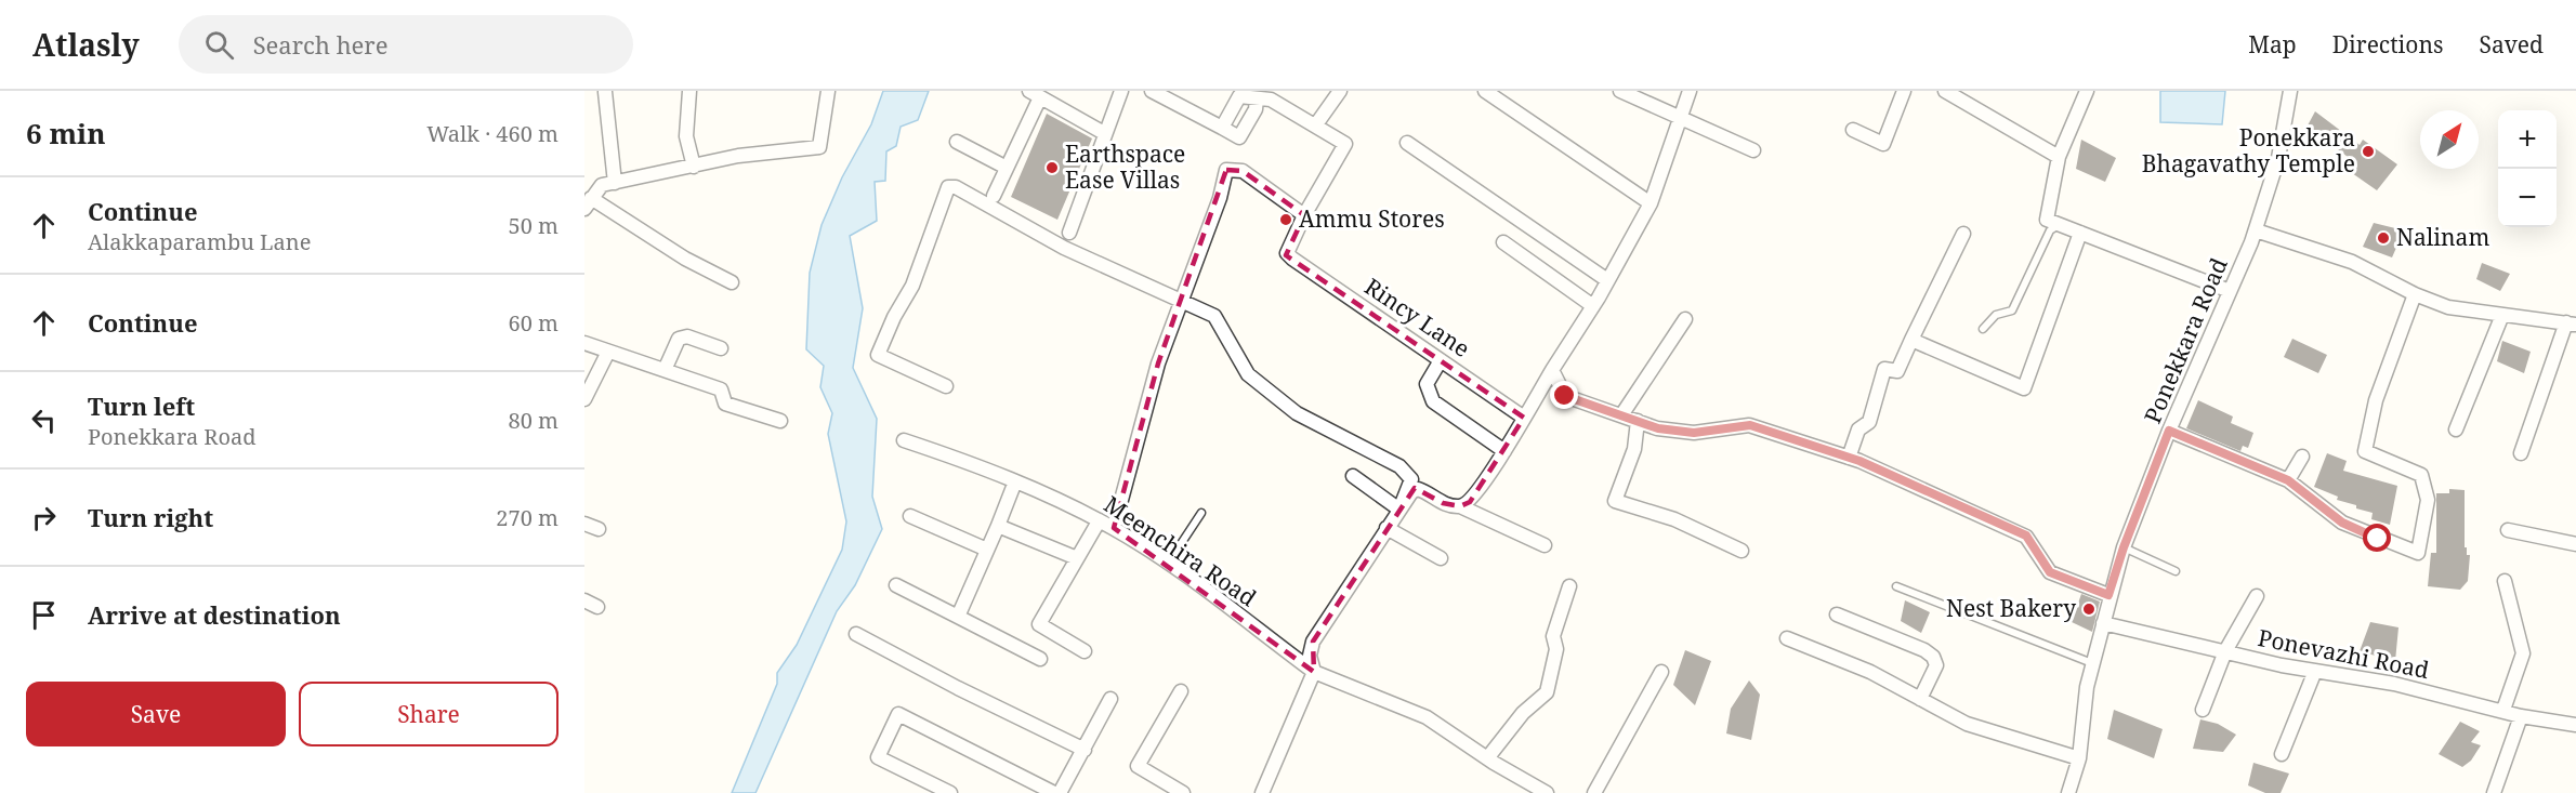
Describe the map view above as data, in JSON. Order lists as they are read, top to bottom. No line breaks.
{"streets":{"street":["Rincy Lane","Ponekkara Road","Meenchira Road","Ponevazhi Road"]},"crossings":[["Ponekkara Road","Ponevazhi Road"]],"places":["Ponekkara Bhagavathy Temple","Earthspace Ease Villas","Ammu Stores","Nalinam","Nest Bakery"],"north":"top right","page":{"header":"Atlasly","search":"Search here","nav":["Map","Directions","Saved"],"heading":["6 min","Walk · 460 m"],"map_buttons":["+","−"],"list":[["Continue","Alakkaparambu Lane","50 m"],["Continue","60 m"],["Turn left","Ponekkara Road","80 m"],["Turn right","270 m"],"Arrive at destination"],"buttons":["Save","Share"]}}
